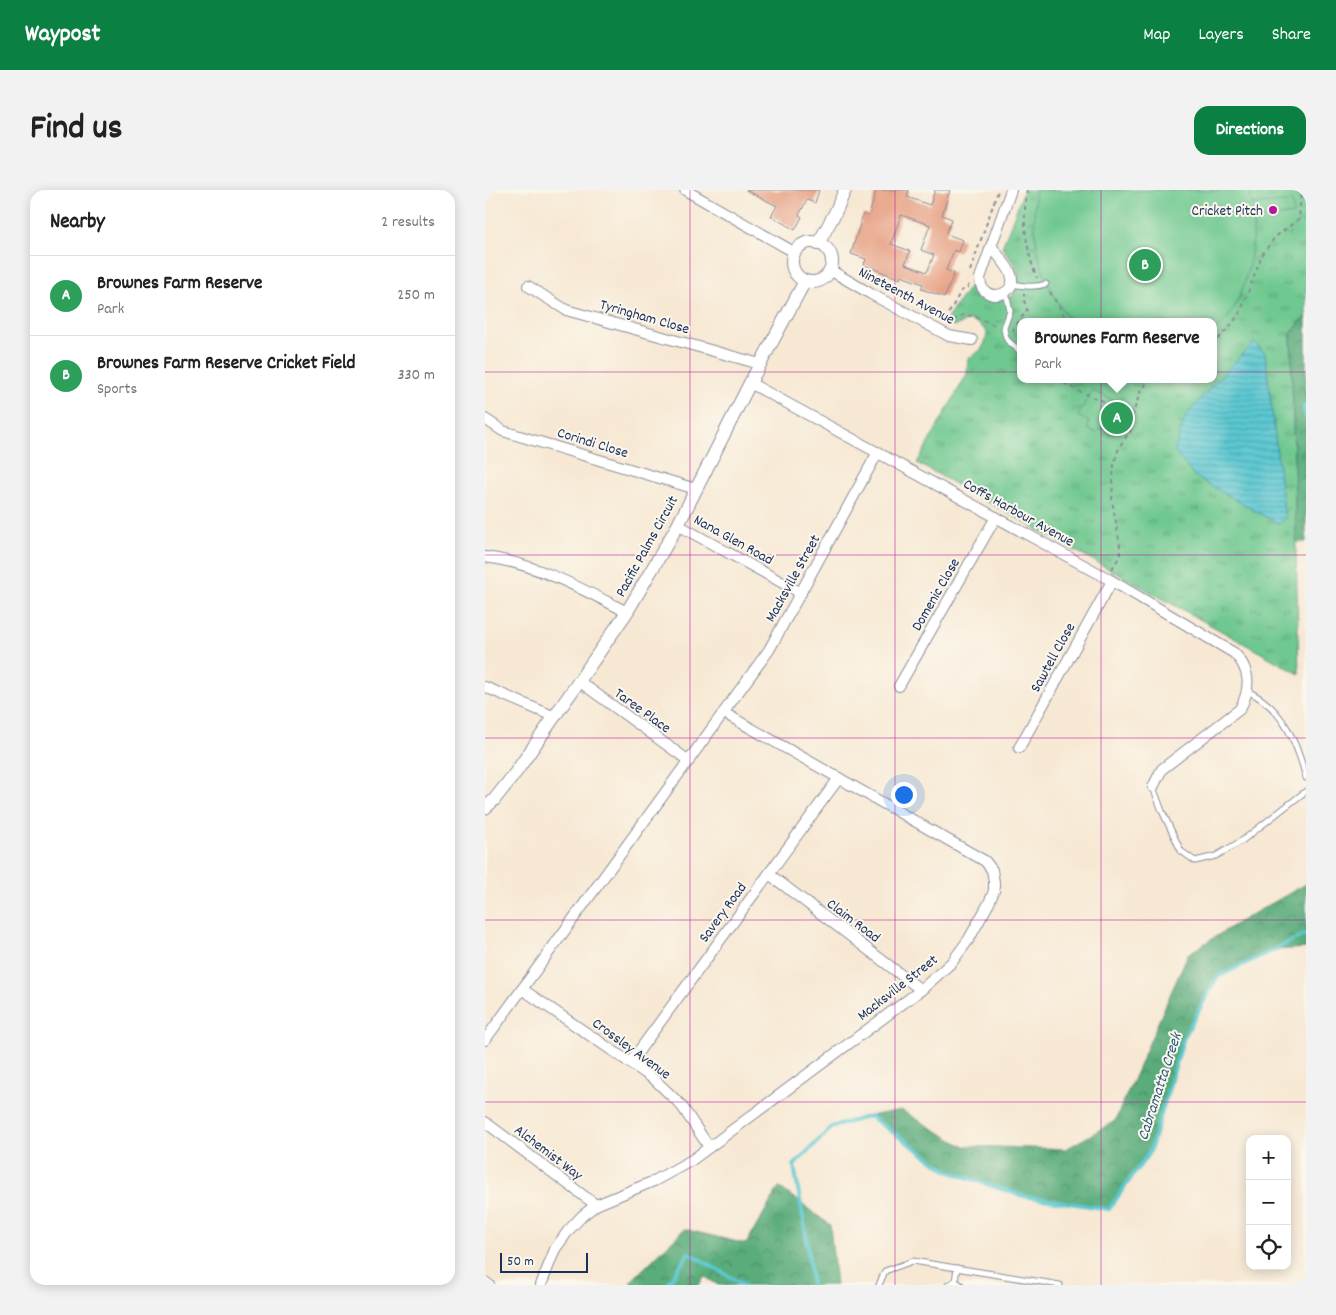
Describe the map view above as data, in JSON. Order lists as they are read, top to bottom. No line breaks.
{"streets":{"street":["Nineteenth Avenue","Tyringham Close","Corindi Close","Coffs Harbour Avenue","Nana Glen Road","Pacific Palms Circuit","Macksville Street","Domenic Close","Sawtell Close","Taree Place","Savery Road","Claim Road","Crossley Avenue","Alchemist Way"]},"crossings":[["Nineteenth Avenue","Pacific Palms Circuit"],["Tyringham Close","Pacific Palms Circuit"],["Corindi Close","Pacific Palms Circuit"],["Coffs Harbour Avenue","Pacific Palms Circuit"],["Coffs Harbour Avenue","Macksville Street"],["Coffs Harbour Avenue","Domenic Close"],["Coffs Harbour Avenue","Sawtell Close"],["Nana Glen Road","Pacific Palms Circuit"],["Nana Glen Road","Macksville Street"],["Pacific Palms Circuit","Taree Place"],["Macksville Street","Taree Place"],["Macksville Street","Savery Road"],["Macksville Street","Claim Road"],["Macksville Street","Crossley Avenue"],["Macksville Street","Alchemist Way"],["Savery Road","Claim Road"],["Savery Road","Crossley Avenue"]],"water":["Cabramatta Creek"],"places":["Cricket Pitch"],"scale_bar":"50 m","page":{"header":"Waypost","nav":["Map","Layers","Share"],"title":"Find us","buttons":"Directions","heading":["Nearby","2 results"],"pins":["B","A"],"list":[{"mark":"A","name":"Brownes Farm Reserve","note":"Park","value":"250 m"},{"mark":"B","name":"Brownes Farm Reserve Cricket Field","note":"Sports","value":"330 m"}],"popup":["Brownes Farm Reserve","Park"],"map_buttons":["+","−"],"scale":"50 m"}}
